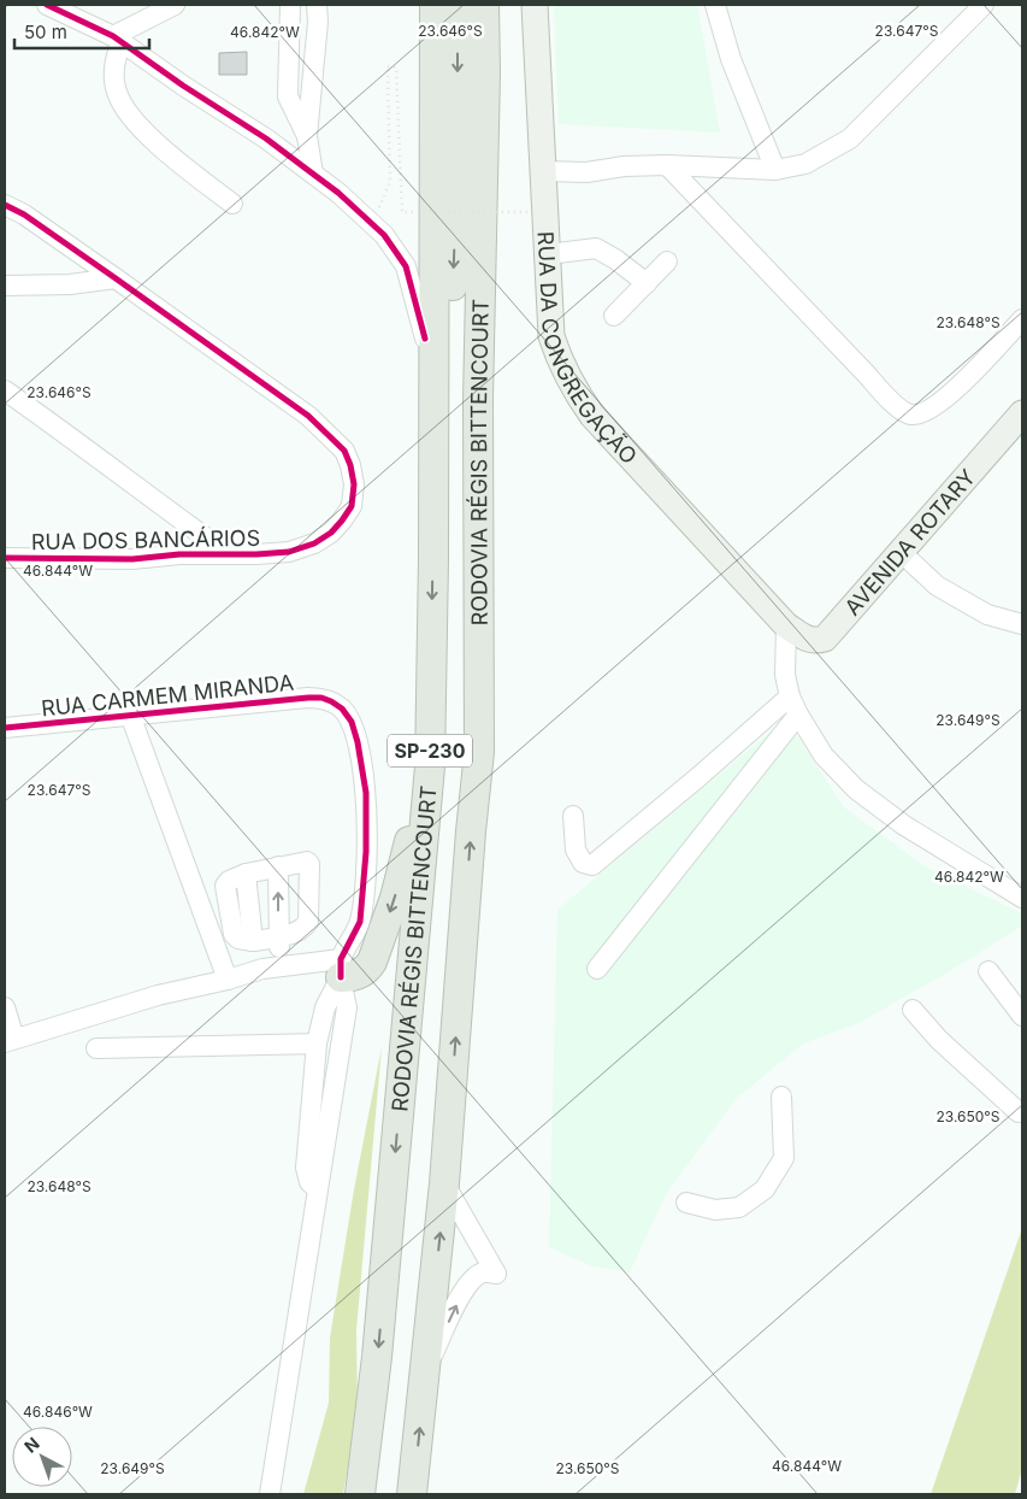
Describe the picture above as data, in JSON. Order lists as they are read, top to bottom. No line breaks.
{"streets":{"highway":["RODOVIA RÉGIS BITTENCOURT","SP-230"],"main road":["RUA DA CONGREGAÇÃO","AVENIDA ROTARY"],"street":["RUA DOS BANCÁRIOS","RUA CARMEM MIRANDA"]},"crossings":[["RUA DA CONGREGAÇÃO","AVENIDA ROTARY"]],"scale_bar":"50 m","north":"top left","coordinates":["23.646°S","23.647°S","46.842°W","23.648°S","46.844°W","23.649°S","23.650°S","46.846°W"]}
